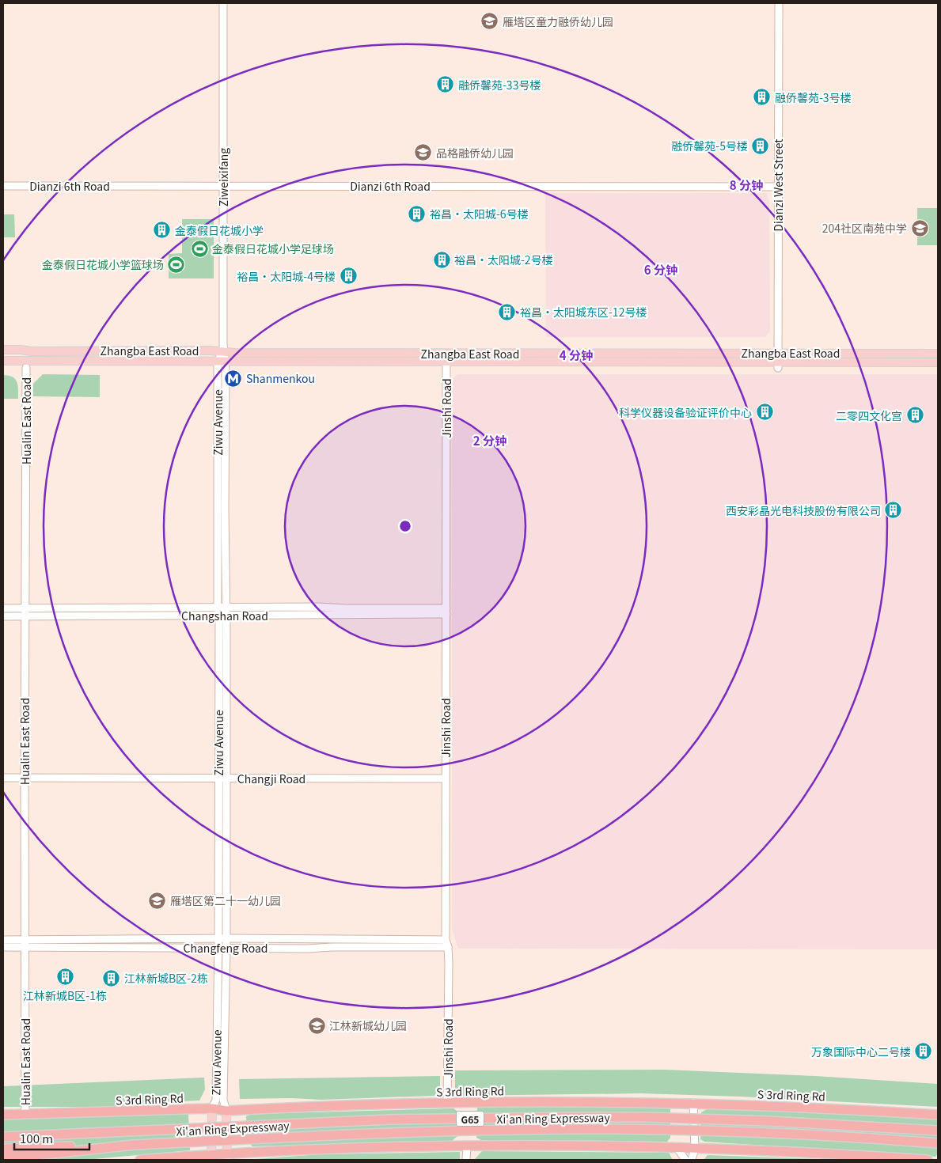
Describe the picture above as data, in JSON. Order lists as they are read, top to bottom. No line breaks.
{"streets":{"highway":["S 3rd Ring Rd","Xi'an Ring Expressway","G65"],"main road":["Zhangba East Road","Ziwu Avenue"],"street":["Ziweixifang","Dianzi West Street","Dianzi 6th Road","Jinshi Road","Hualin East Road","Changshan Road","Changji Road","Changfeng Road"]},"crossings":[["Ziweixifang","Dianzi 6th Road"],["Ziweixifang","Zhangba East Road"],["Ziweixifang","Ziwu Avenue"],["Dianzi West Street","Dianzi 6th Road"],["Dianzi West Street","Zhangba East Road"],["Zhangba East Road","Jinshi Road"],["Zhangba East Road","Ziwu Avenue"],["Jinshi Road","Changshan Road"],["Jinshi Road","Changji Road"],["Jinshi Road","Changfeng Road"],["Jinshi Road","S 3rd Ring Rd"],["Hualin East Road","Changshan Road"],["Hualin East Road","Changji Road"],["Hualin East Road","Changfeng Road"],["Hualin East Road","S 3rd Ring Rd"],["Ziwu Avenue","Changshan Road"],["Ziwu Avenue","Changji Road"],["Ziwu Avenue","Changfeng Road"],["Ziwu Avenue","S 3rd Ring Rd"]],"places":{"school or university":["雁塔区童力融侨幼儿园","品格融侨幼儿园","204社区南苑中学","雁塔区第二十一幼儿园","江林新城幼儿园"],"building":["融侨馨苑-33号楼","融侨馨苑-3号楼","融侨馨苑-5号楼","裕昌·太阳城-6号楼","金泰假日花城小学","裕昌·太阳城-2号楼","裕昌·太阳城-4号楼","裕昌·太阳城东区-12号楼","科学仪器设备验证评价中心","二零四文化宫","西安彩晶光电科技股份有限公司","江林新城B区-1栋","江林新城B区-2栋","万象国际中心二号楼"],"sports":["金泰假日花城小学足球场","金泰假日花城小学篮球场"],"metro station":["Shanmenkou"]},"scale_bar":"100 m","rings":["8 分钟","6 分钟","4 分钟","2 分钟"]}
